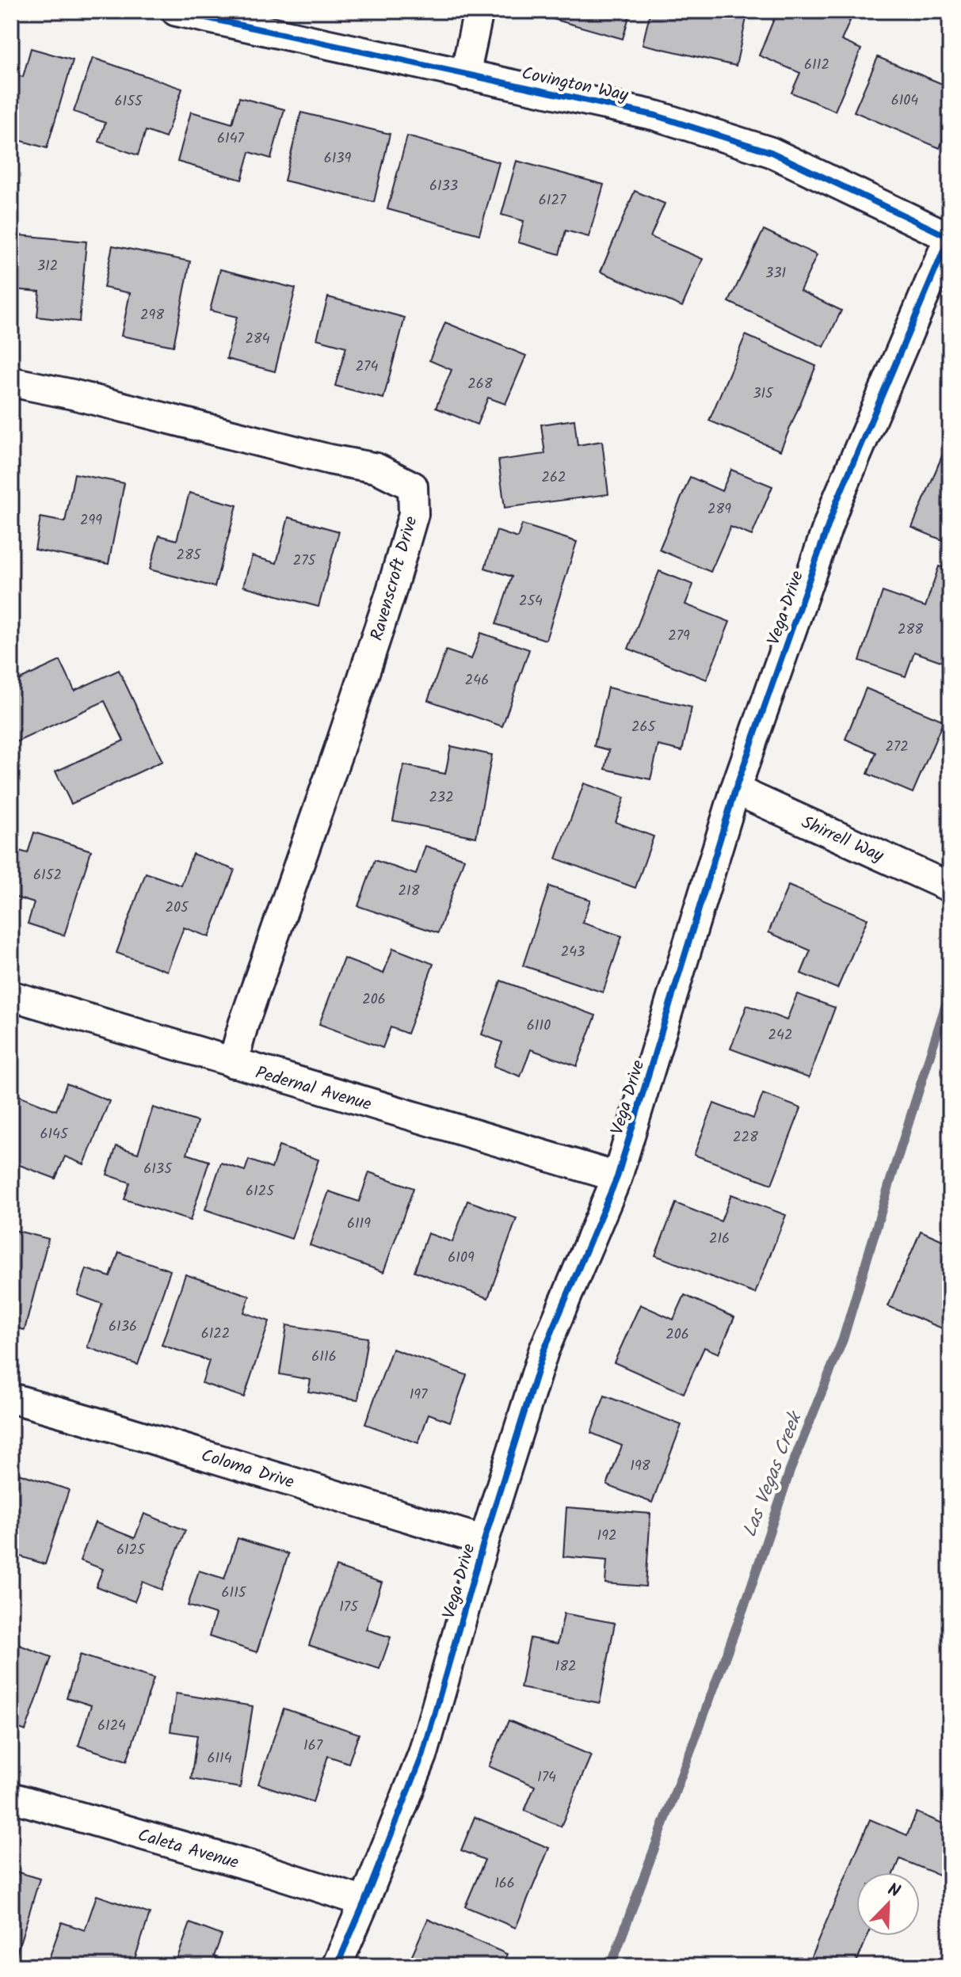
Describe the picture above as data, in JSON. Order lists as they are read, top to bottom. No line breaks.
{"streets":{"street":["Covington Way","Ravenscroft Drive","Vega Drive","Shirrell Way","Pedernal Avenue","Coloma Drive","Caleta Avenue"]},"crossings":[["Covington Way","Vega Drive"],["Ravenscroft Drive","Pedernal Avenue"],["Vega Drive","Shirrell Way"],["Vega Drive","Pedernal Avenue"],["Vega Drive","Coloma Drive"],["Vega Drive","Caleta Avenue"]],"water":["Las Vegas Creek"],"house_numbers":["6112","6104","6155","6147","6139","6133","6127","312","331","298","284","274","268","315","262","289","299","285","275","254","288","279","246","265","272","232","6152","218","205","243","206","6110","242","6145","228","6135","6125","6119","216","6109","6136","6122","206","6116","197","198","192","6125","6115","175","182","6124","167","6114","174","166"],"north":"top right"}
